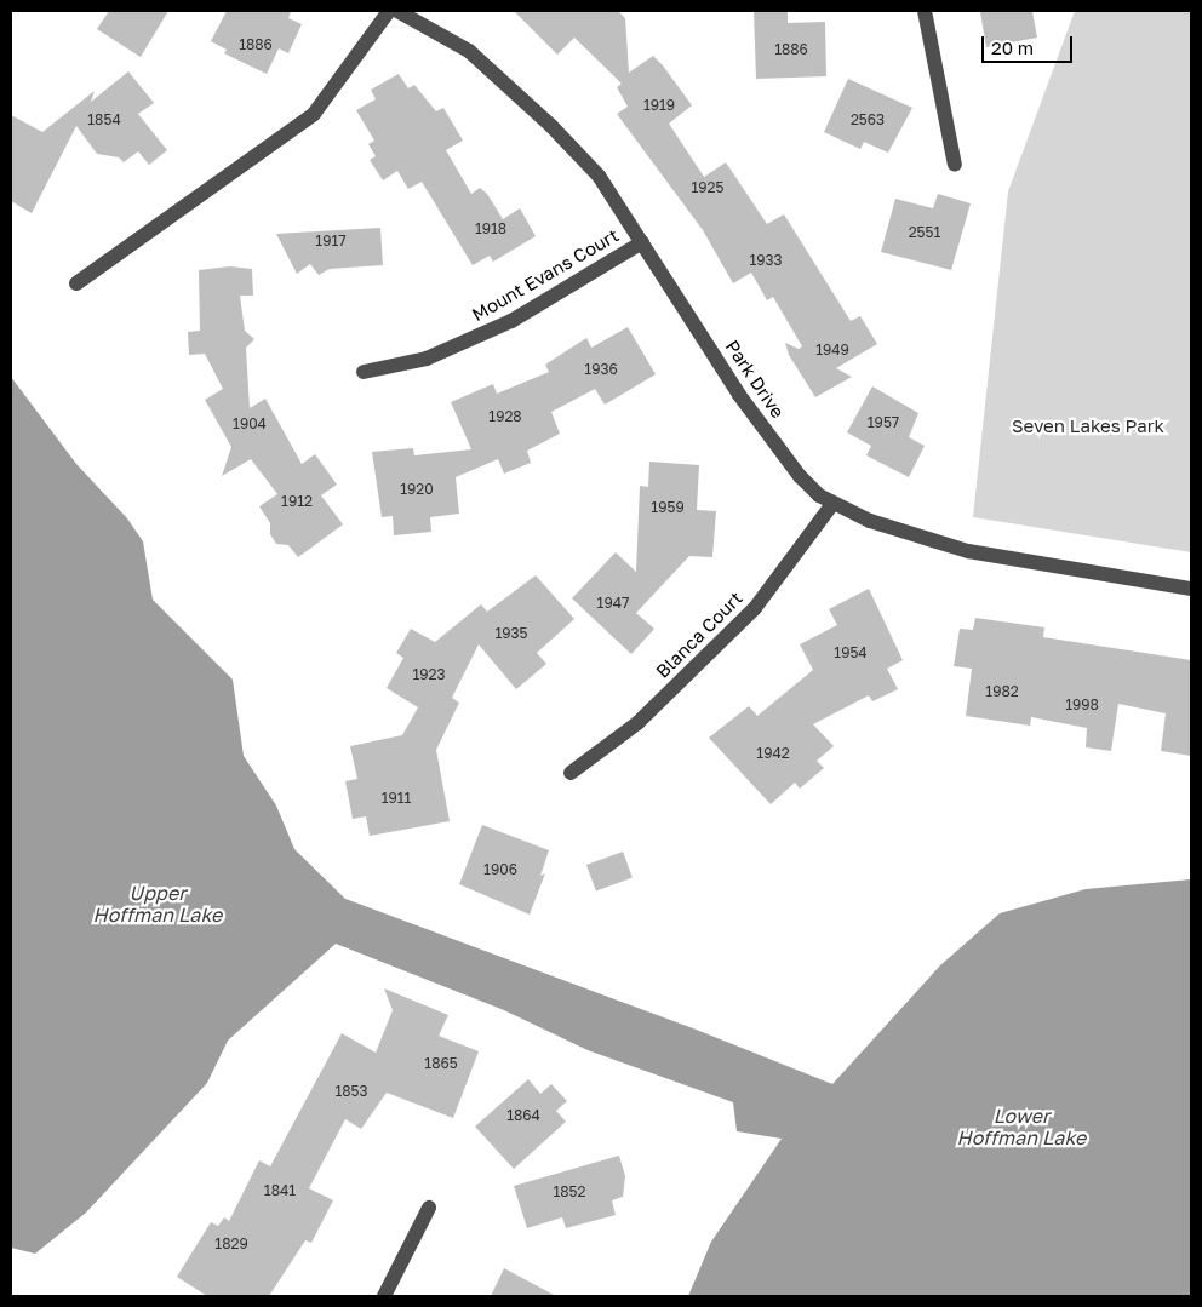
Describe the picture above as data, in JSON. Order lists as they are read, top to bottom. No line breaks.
{"streets":{"street":["Mount Evans Court","Park Drive","Blanca Court"]},"crossings":[["Mount Evans Court","Park Drive"],["Park Drive","Blanca Court"]],"water":["Upper Hoffman Lake","Lower Hoffman Lake"],"parks":["Seven Lakes Park"],"house_numbers":["1886","1886","1919","1854","2563","1925","1918","2551","1917","1933","1949","1936","1928","1957","1904","1920","1912","1959","1947","1935","1954","1923","1982","1998","1942","1911","1906","1865","1853","1864","1841","1852","1829"],"scale_bar":"20 m"}
